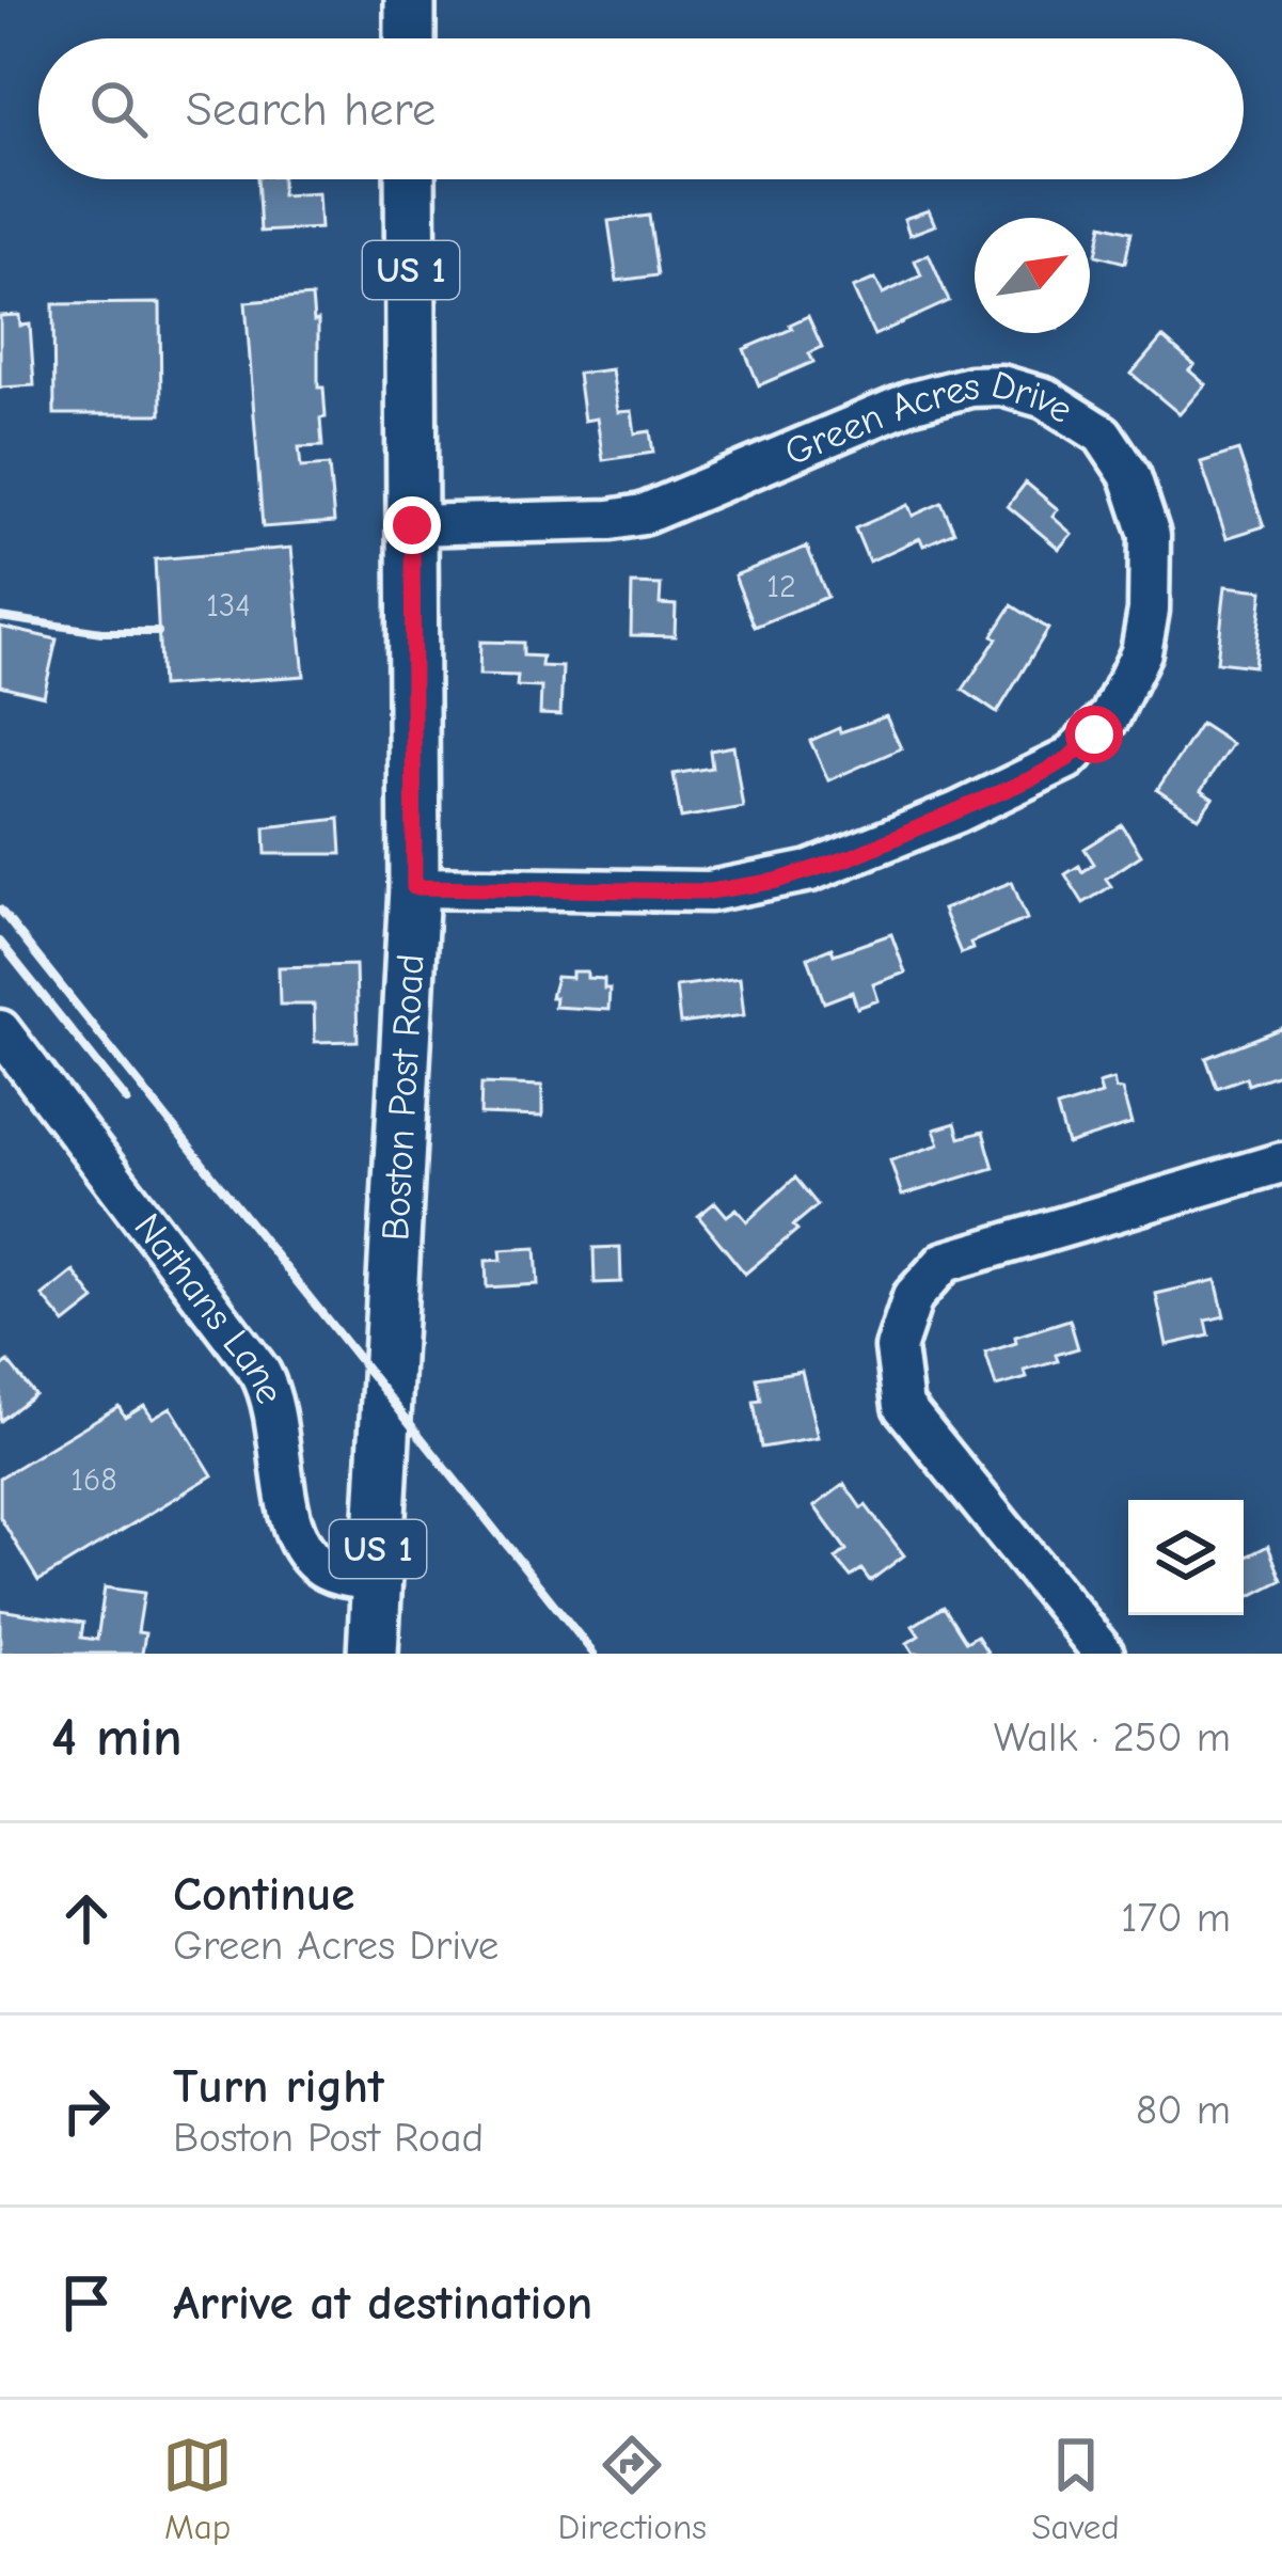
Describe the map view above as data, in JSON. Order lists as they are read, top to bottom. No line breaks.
{"streets":{"main road":["US 1","Boston Post Road"],"street":["Green Acres Drive","Nathans Lane"]},"crossings":[["Green Acres Drive","Boston Post Road"],["Boston Post Road","Nathans Lane"]],"house_numbers":["12","134","168"],"north":"top right","page":{"search":"Search here","heading":["4 min","Walk · 250 m"],"list":[["Continue","Green Acres Drive","170 m"],["Turn right","Boston Post Road","80 m"],"Arrive at destination"],"nav":["Map","Directions","Saved"]}}
